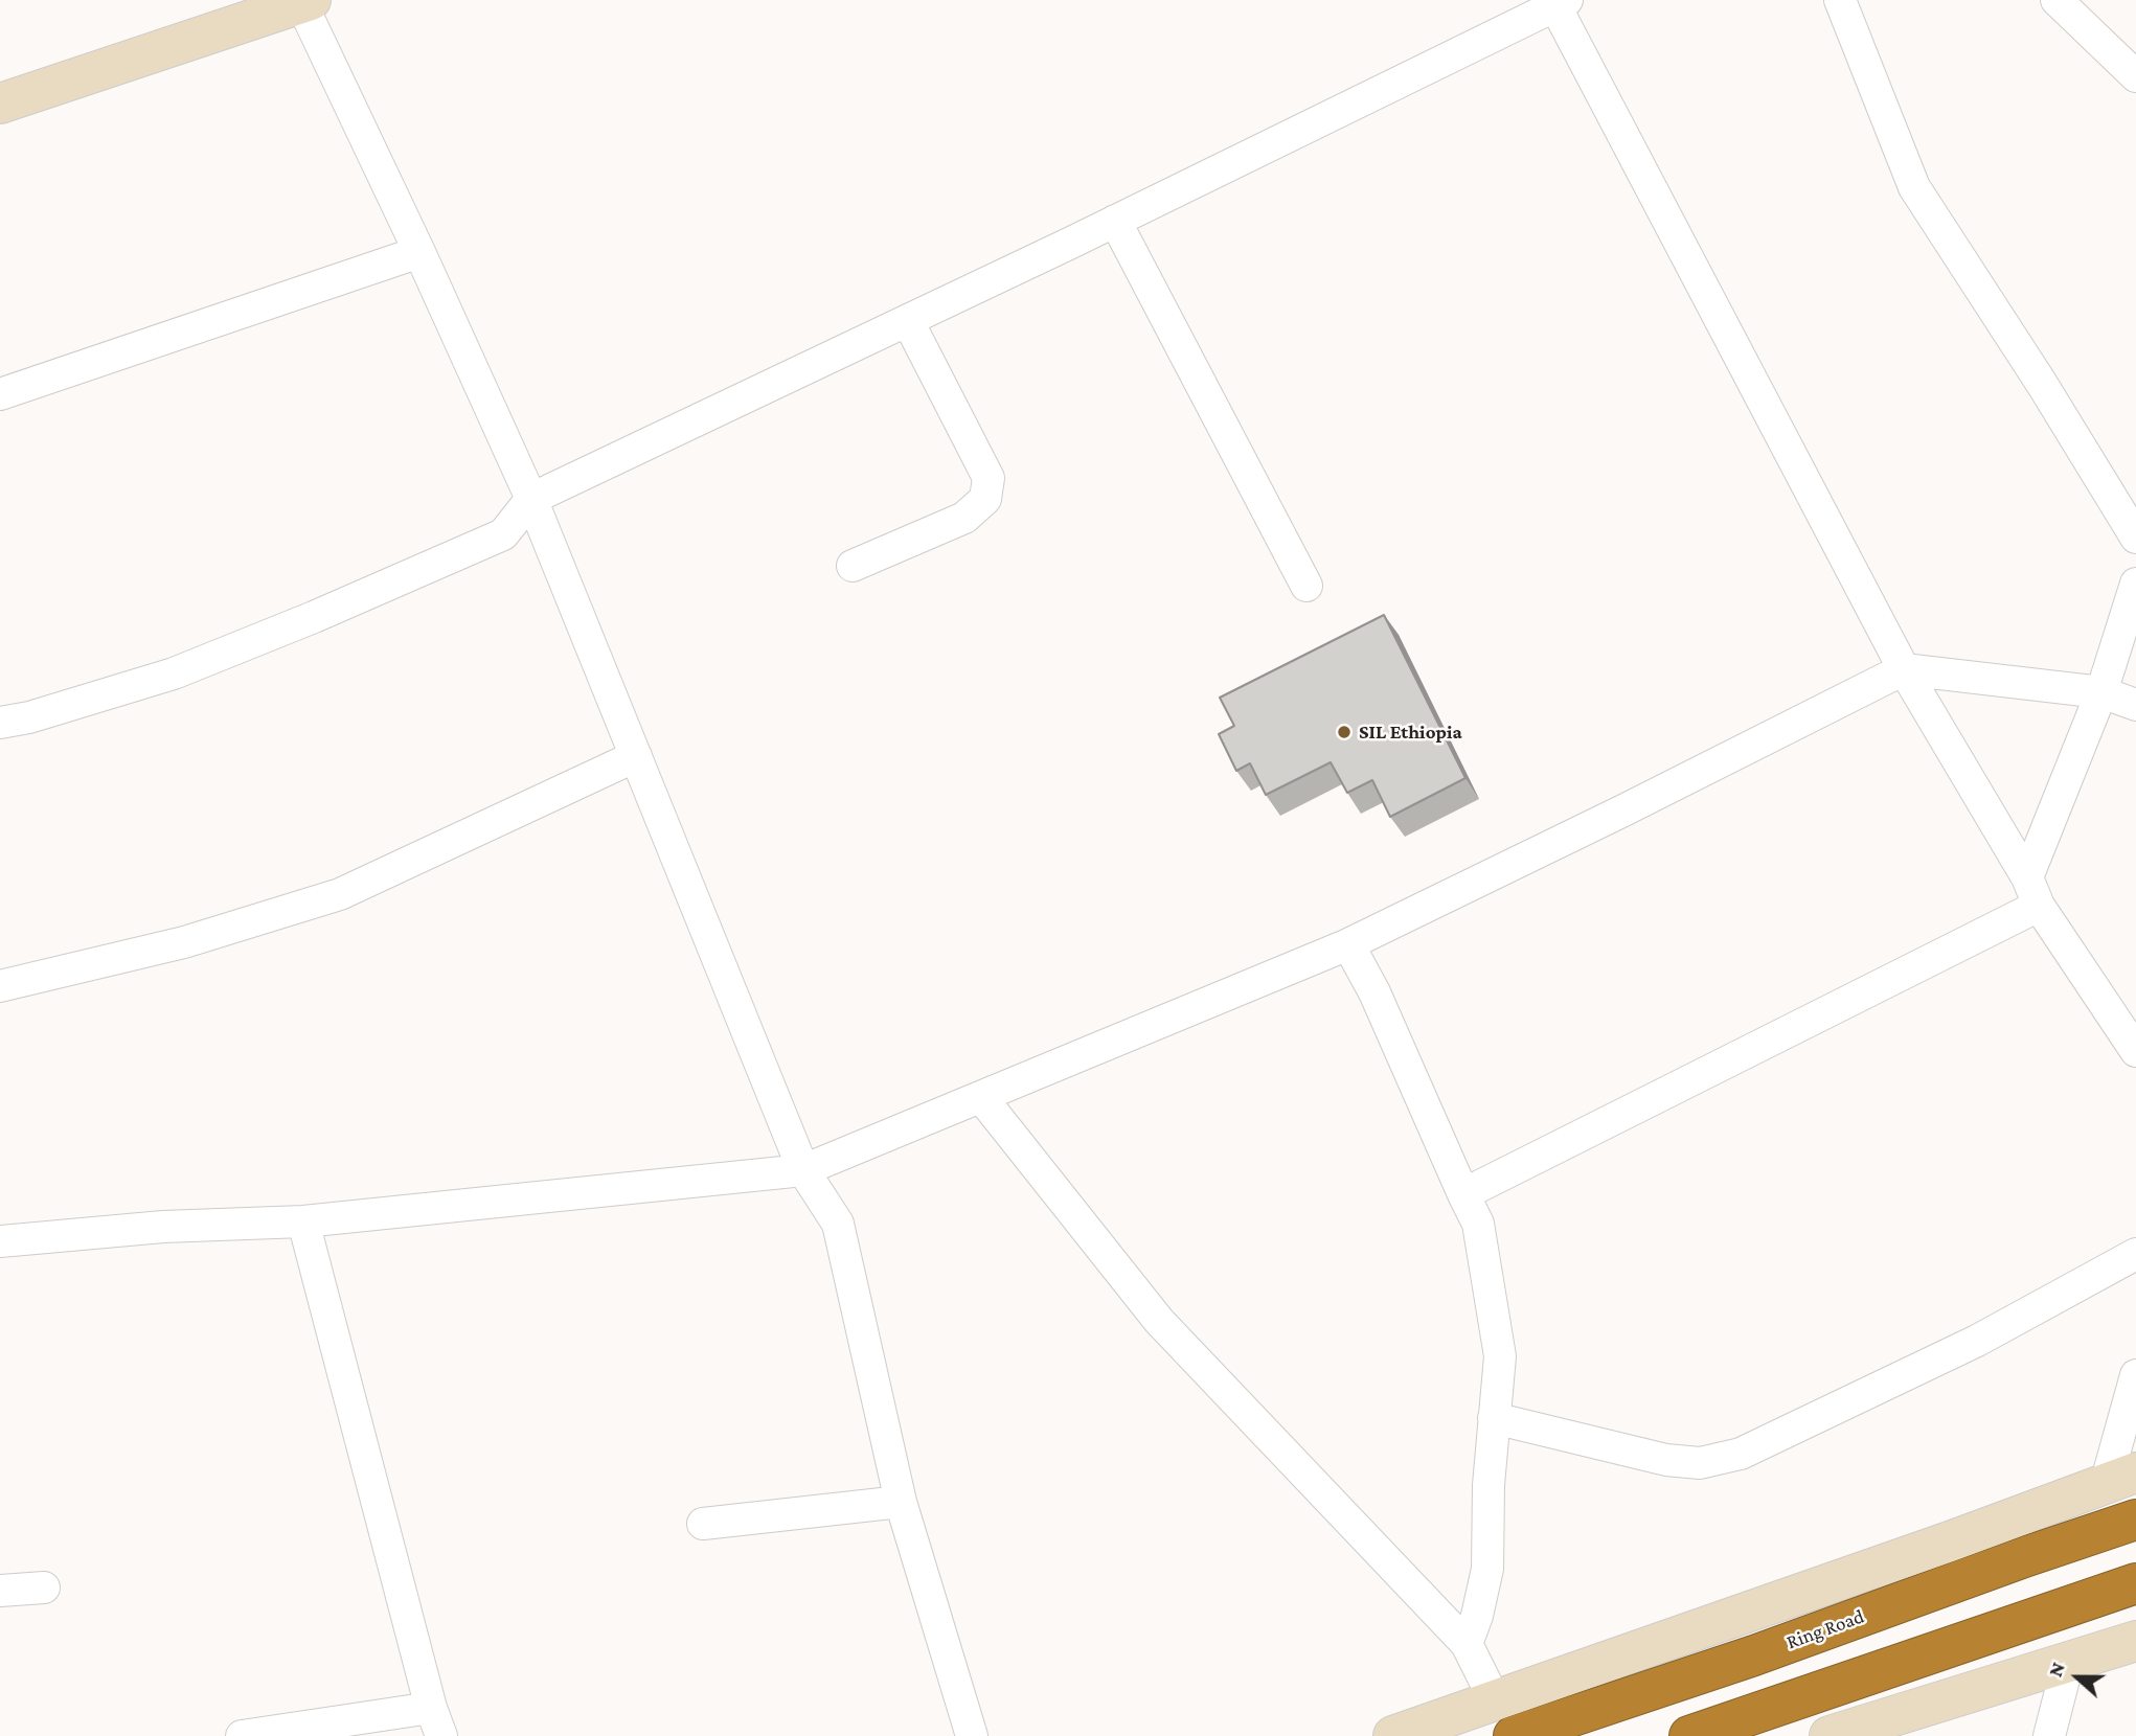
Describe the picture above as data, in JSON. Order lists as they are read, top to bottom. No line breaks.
{"streets":{"highway":["Ring Road"]},"places":["SIL Ethiopia"],"north":"left"}
